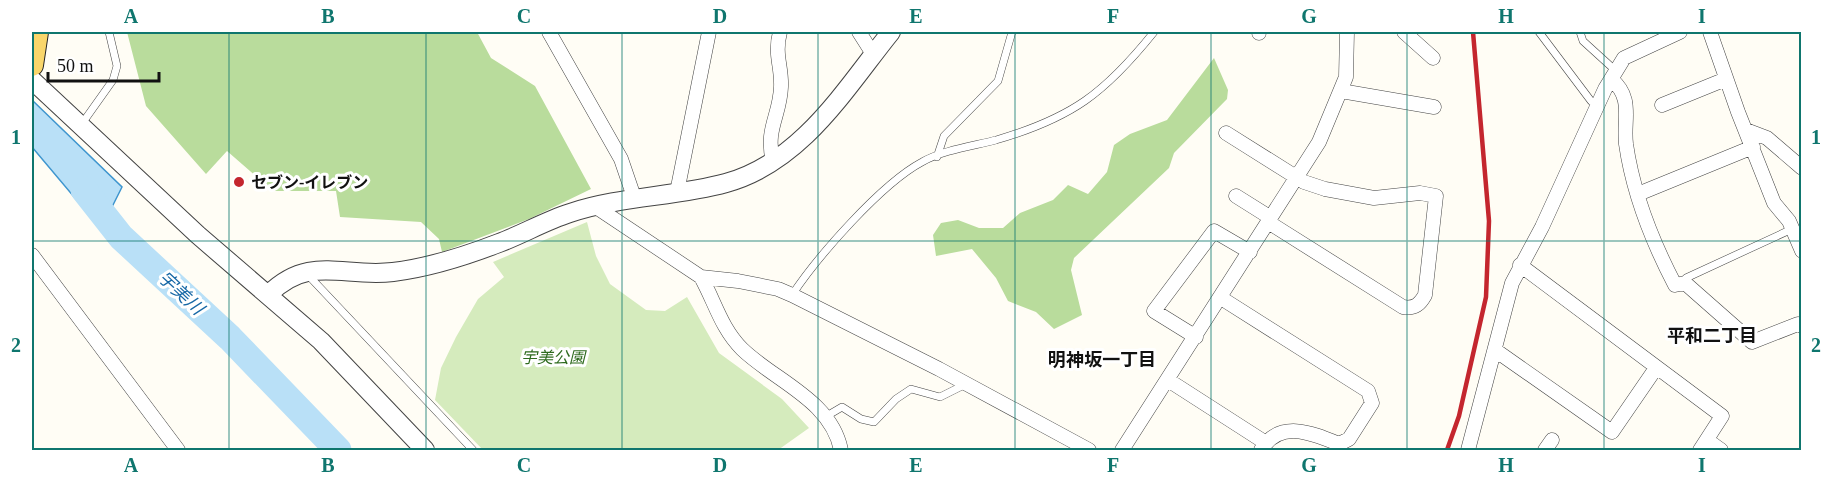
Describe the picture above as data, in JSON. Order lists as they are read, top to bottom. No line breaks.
{"districts":["平和二丁目","明神坂一丁目"],"water":["宇美川"],"parks":["宇美公園"],"places":["セブン-イレブン"],"scale_bar":"50 m","grid":{"columns":["A","B","C","D","E","F","G","H","I"],"rows":["1","2"]}}
